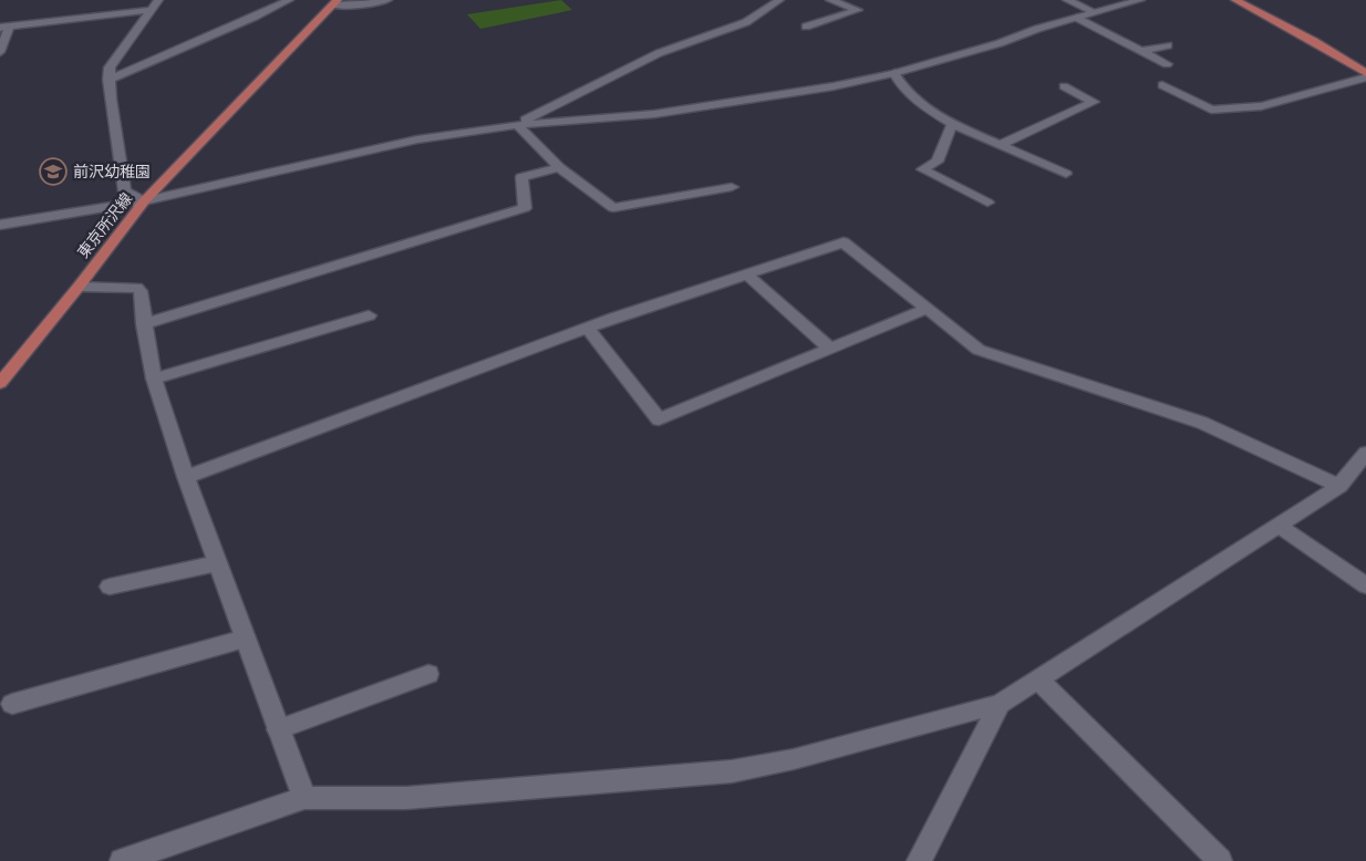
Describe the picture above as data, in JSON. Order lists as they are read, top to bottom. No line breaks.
{"streets":{"main road":["東京所沢線"]},"places":{"school or university":["前沢幼稚園"]}}
